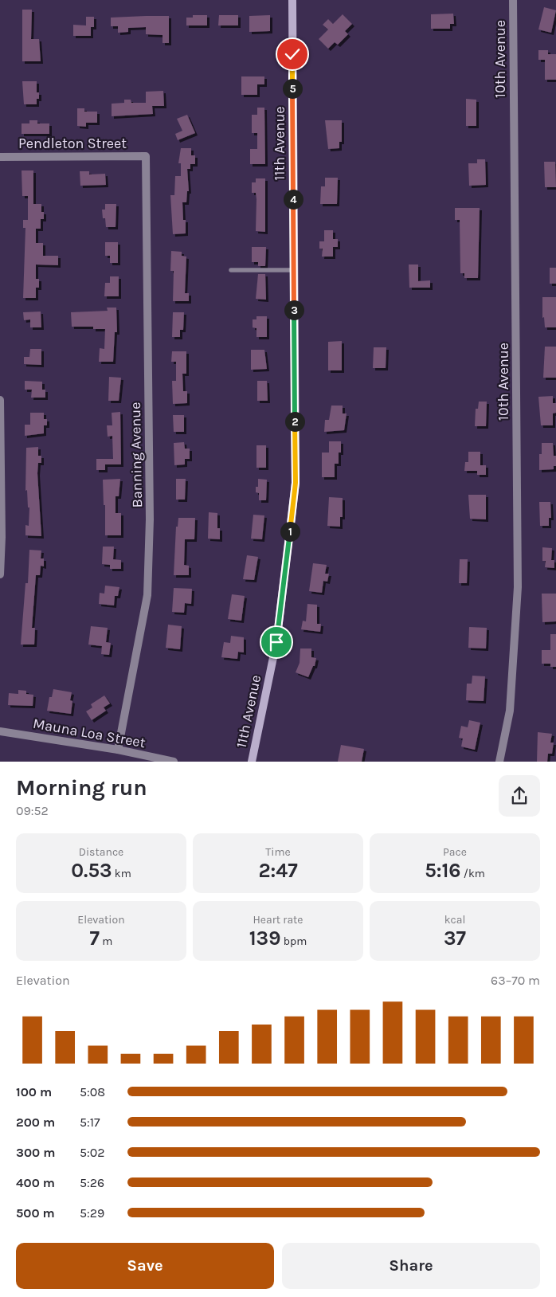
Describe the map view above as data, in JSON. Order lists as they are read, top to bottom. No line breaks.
{"streets":{"main road":["11th Avenue"],"street":["10th Avenue","Pendleton Street","Banning Avenue","Mauna Loa Street"]},"crossings":[["Pendleton Street","Banning Avenue"],["Banning Avenue","Mauna Loa Street"]],"page":{"pins":["5","4","3","2","1"],"heading":["Morning run","09:52"],"stats":[["Distance","0.53 km"],["Time","2:47"],["Pace","5:16 /km"],["Elevation","7 m"],["Heart rate","139 bpm"],["kcal","37"]],"chart":["Elevation","63–70 m"],"list":[{"name":"100 m","note":"5:08"},{"name":"200 m","note":"5:17"},{"name":"300 m","note":"5:02"},{"name":"400 m","note":"5:26"},{"name":"500 m","note":"5:29"}],"buttons":["Save","Share"]}}
